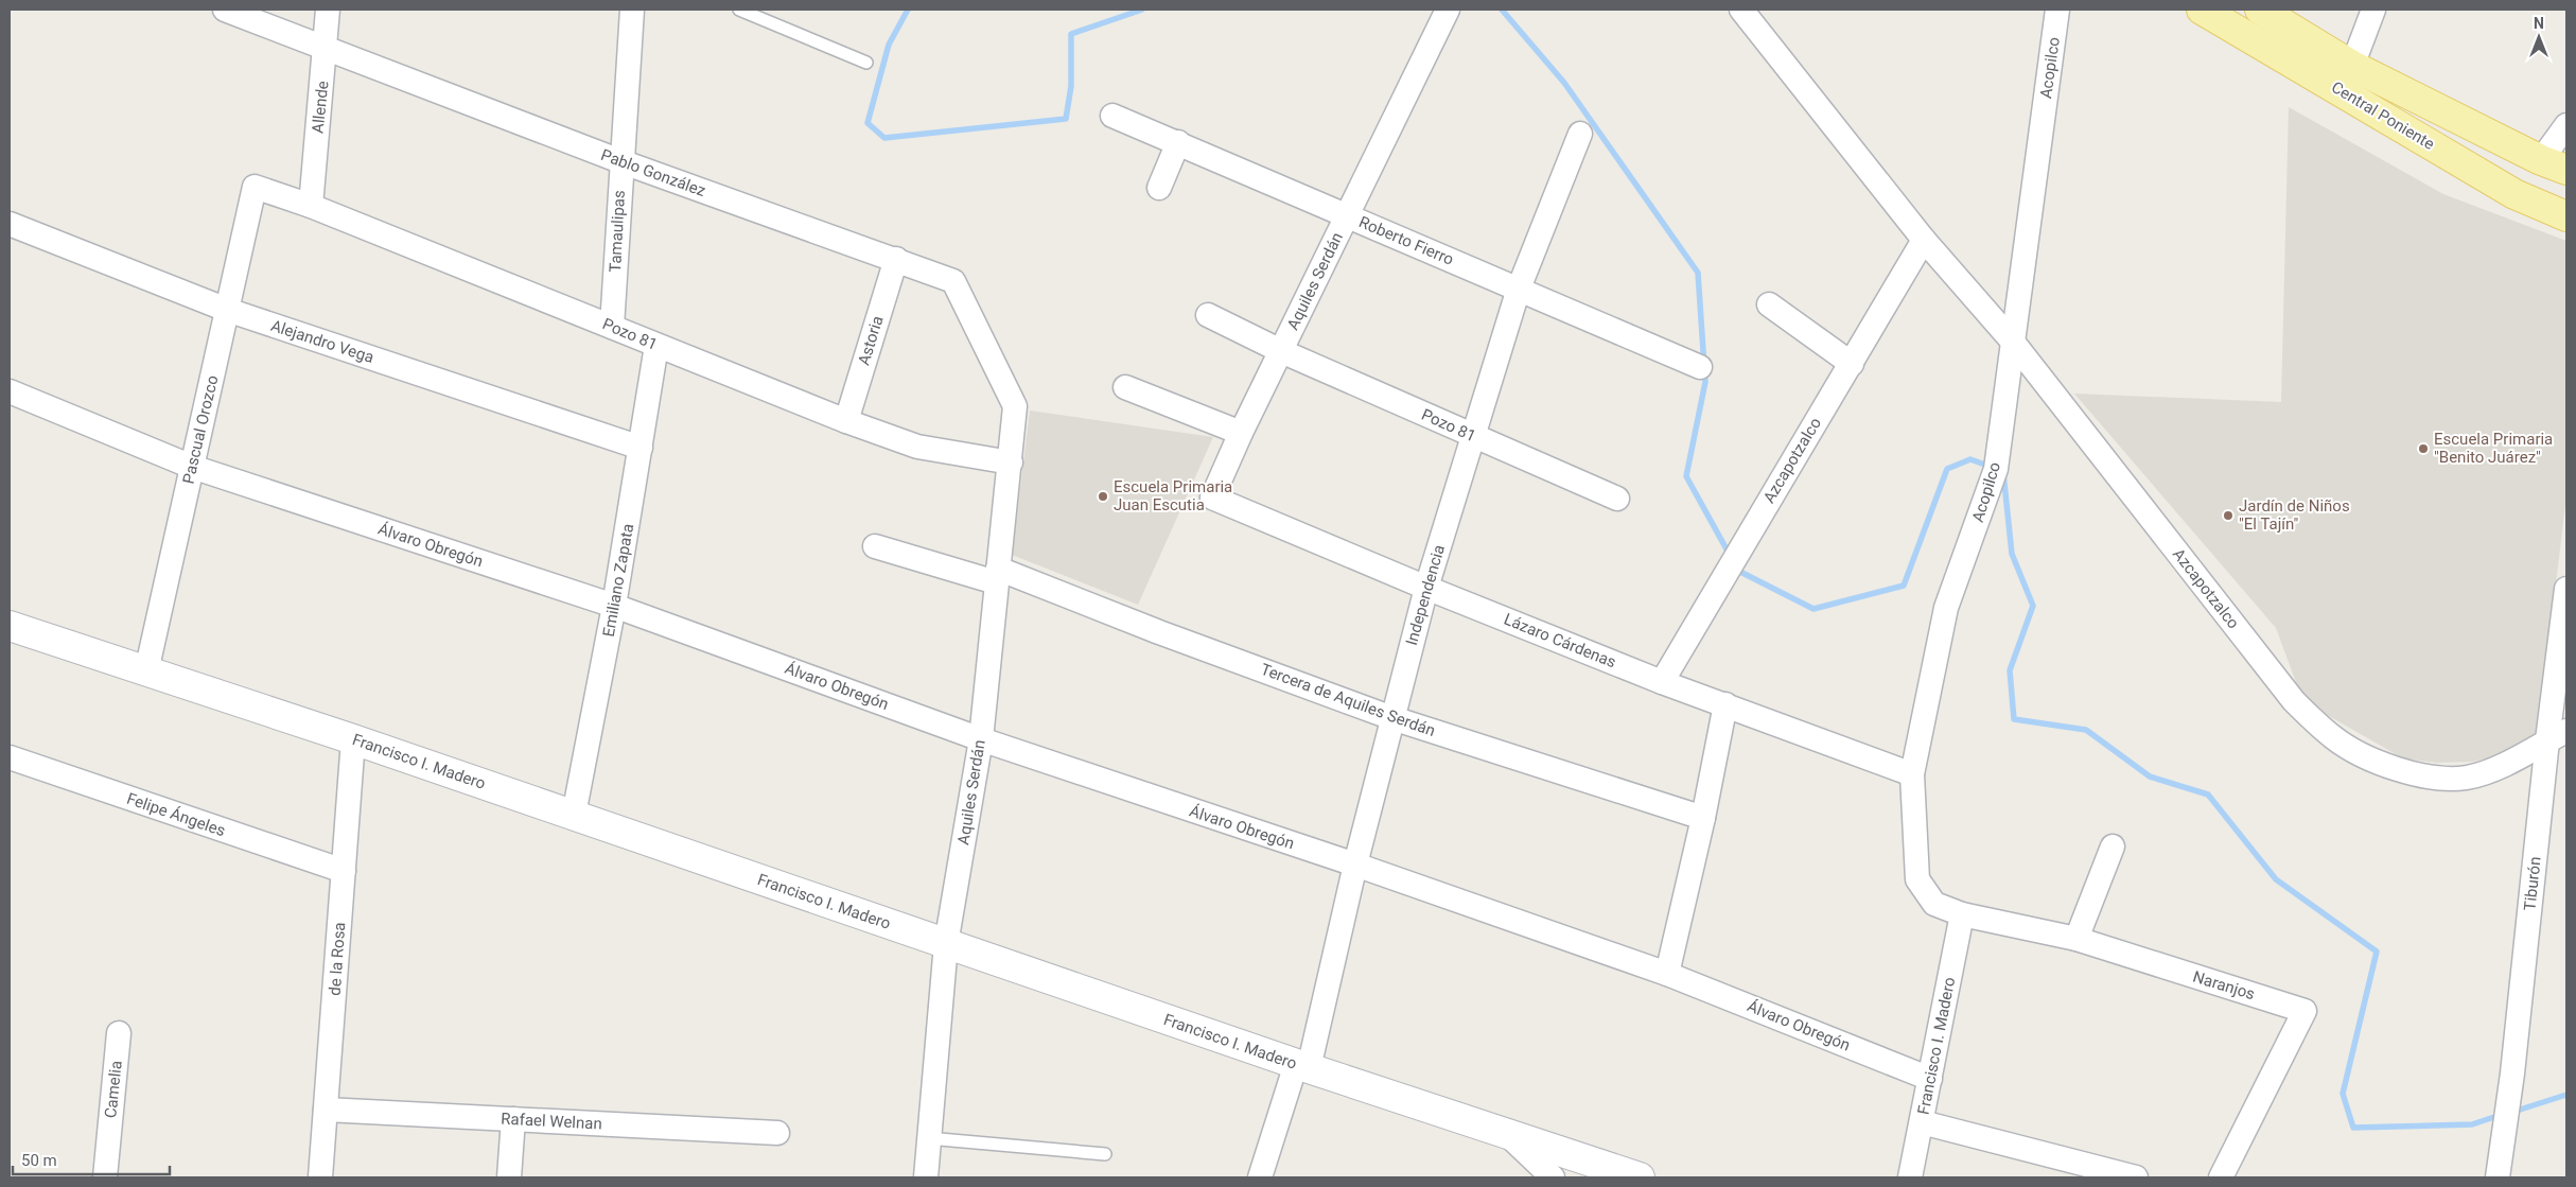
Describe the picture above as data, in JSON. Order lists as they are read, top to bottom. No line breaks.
{"streets":{"main road":["Central Poniente"],"street":["Acopilco","Allende","Pablo González","Tamaulipas","Roberto Fierro","Aquiles Serdán","Pozo 81","Astoria","Alejandro Vega","Pascual Orozco","Azcapotzalco","Álvaro Obregón","Emiliano Zapata","Independencia","Lázaro Cárdenas","Tercera de Aquiles Serdán","Francisco I. Madero","Felipe Ángeles","Tiburón","de la Rosa","Naranjos","Camelia","Rafael Welnan"]},"crossings":[["Acopilco","Azcapotzalco"],["Acopilco","Lázaro Cárdenas"],["Acopilco","Francisco I. Madero"],["Acopilco","Naranjos"],["Allende","Pablo González"],["Allende","Pozo 81"],["Pablo González","Tamaulipas"],["Pablo González","Aquiles Serdán"],["Pablo González","Astoria"],["Tamaulipas","Pozo 81"],["Roberto Fierro","Aquiles Serdán"],["Roberto Fierro","Independencia"],["Aquiles Serdán","Pozo 81"],["Aquiles Serdán","Álvaro Obregón"],["Aquiles Serdán","Lázaro Cárdenas"],["Aquiles Serdán","Tercera de Aquiles Serdán"],["Aquiles Serdán","Francisco I. Madero"],["Pozo 81","Astoria"],["Pozo 81","Pascual Orozco"],["Pozo 81","Emiliano Zapata"],["Pozo 81","Independencia"],["Alejandro Vega","Pascual Orozco"],["Alejandro Vega","Emiliano Zapata"],["Pascual Orozco","Álvaro Obregón"],["Pascual Orozco","Francisco I. Madero"],["Azcapotzalco","Lázaro Cárdenas"],["Azcapotzalco","Tiburón"],["Álvaro Obregón","Emiliano Zapata"],["Álvaro Obregón","Independencia"],["Álvaro Obregón","Francisco I. Madero"],["Emiliano Zapata","Francisco I. Madero"],["Independencia","Lázaro Cárdenas"],["Independencia","Tercera de Aquiles Serdán"],["Independencia","Francisco I. Madero"],["Francisco I. Madero","de la Rosa"],["Francisco I. Madero","Naranjos"],["Felipe Ángeles","de la Rosa"],["de la Rosa","Rafael Welnan"]],"places":["Escuela Primaria \"Benito Juárez\"","Escuela Primaria Juan Escutia","Jardín de Niños \"El Tajín\""],"scale_bar":"50 m","north":"top"}
